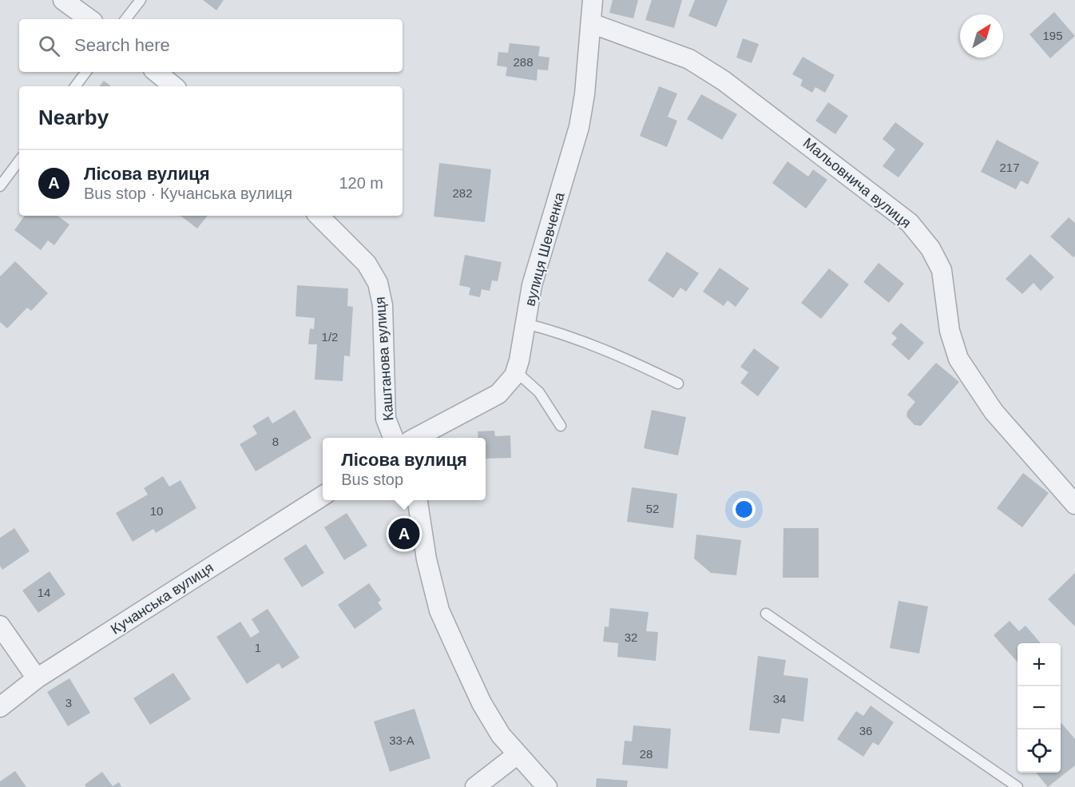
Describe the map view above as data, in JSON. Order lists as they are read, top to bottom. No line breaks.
{"streets":{"street":["Мальовнича вулиця","вулиця Шевченка","Каштанова вулиця","Кучанська вулиця"]},"crossings":[["Мальовнича вулиця","вулиця Шевченка"]],"house_numbers":["195","288","217","282","1/2","8","52","10","14","32","1","34","3","36","33-А","28"],"north":"top right","page":{"search":"Search here","heading":"Nearby","list":[{"mark":"A","name":"Лісова вулиця","note":"Bus stop · Кучанська вулиця","value":"120 m"}],"popup":["Лісова вулиця","Bus stop"],"pins":"A","map_buttons":["+","−"]}}
